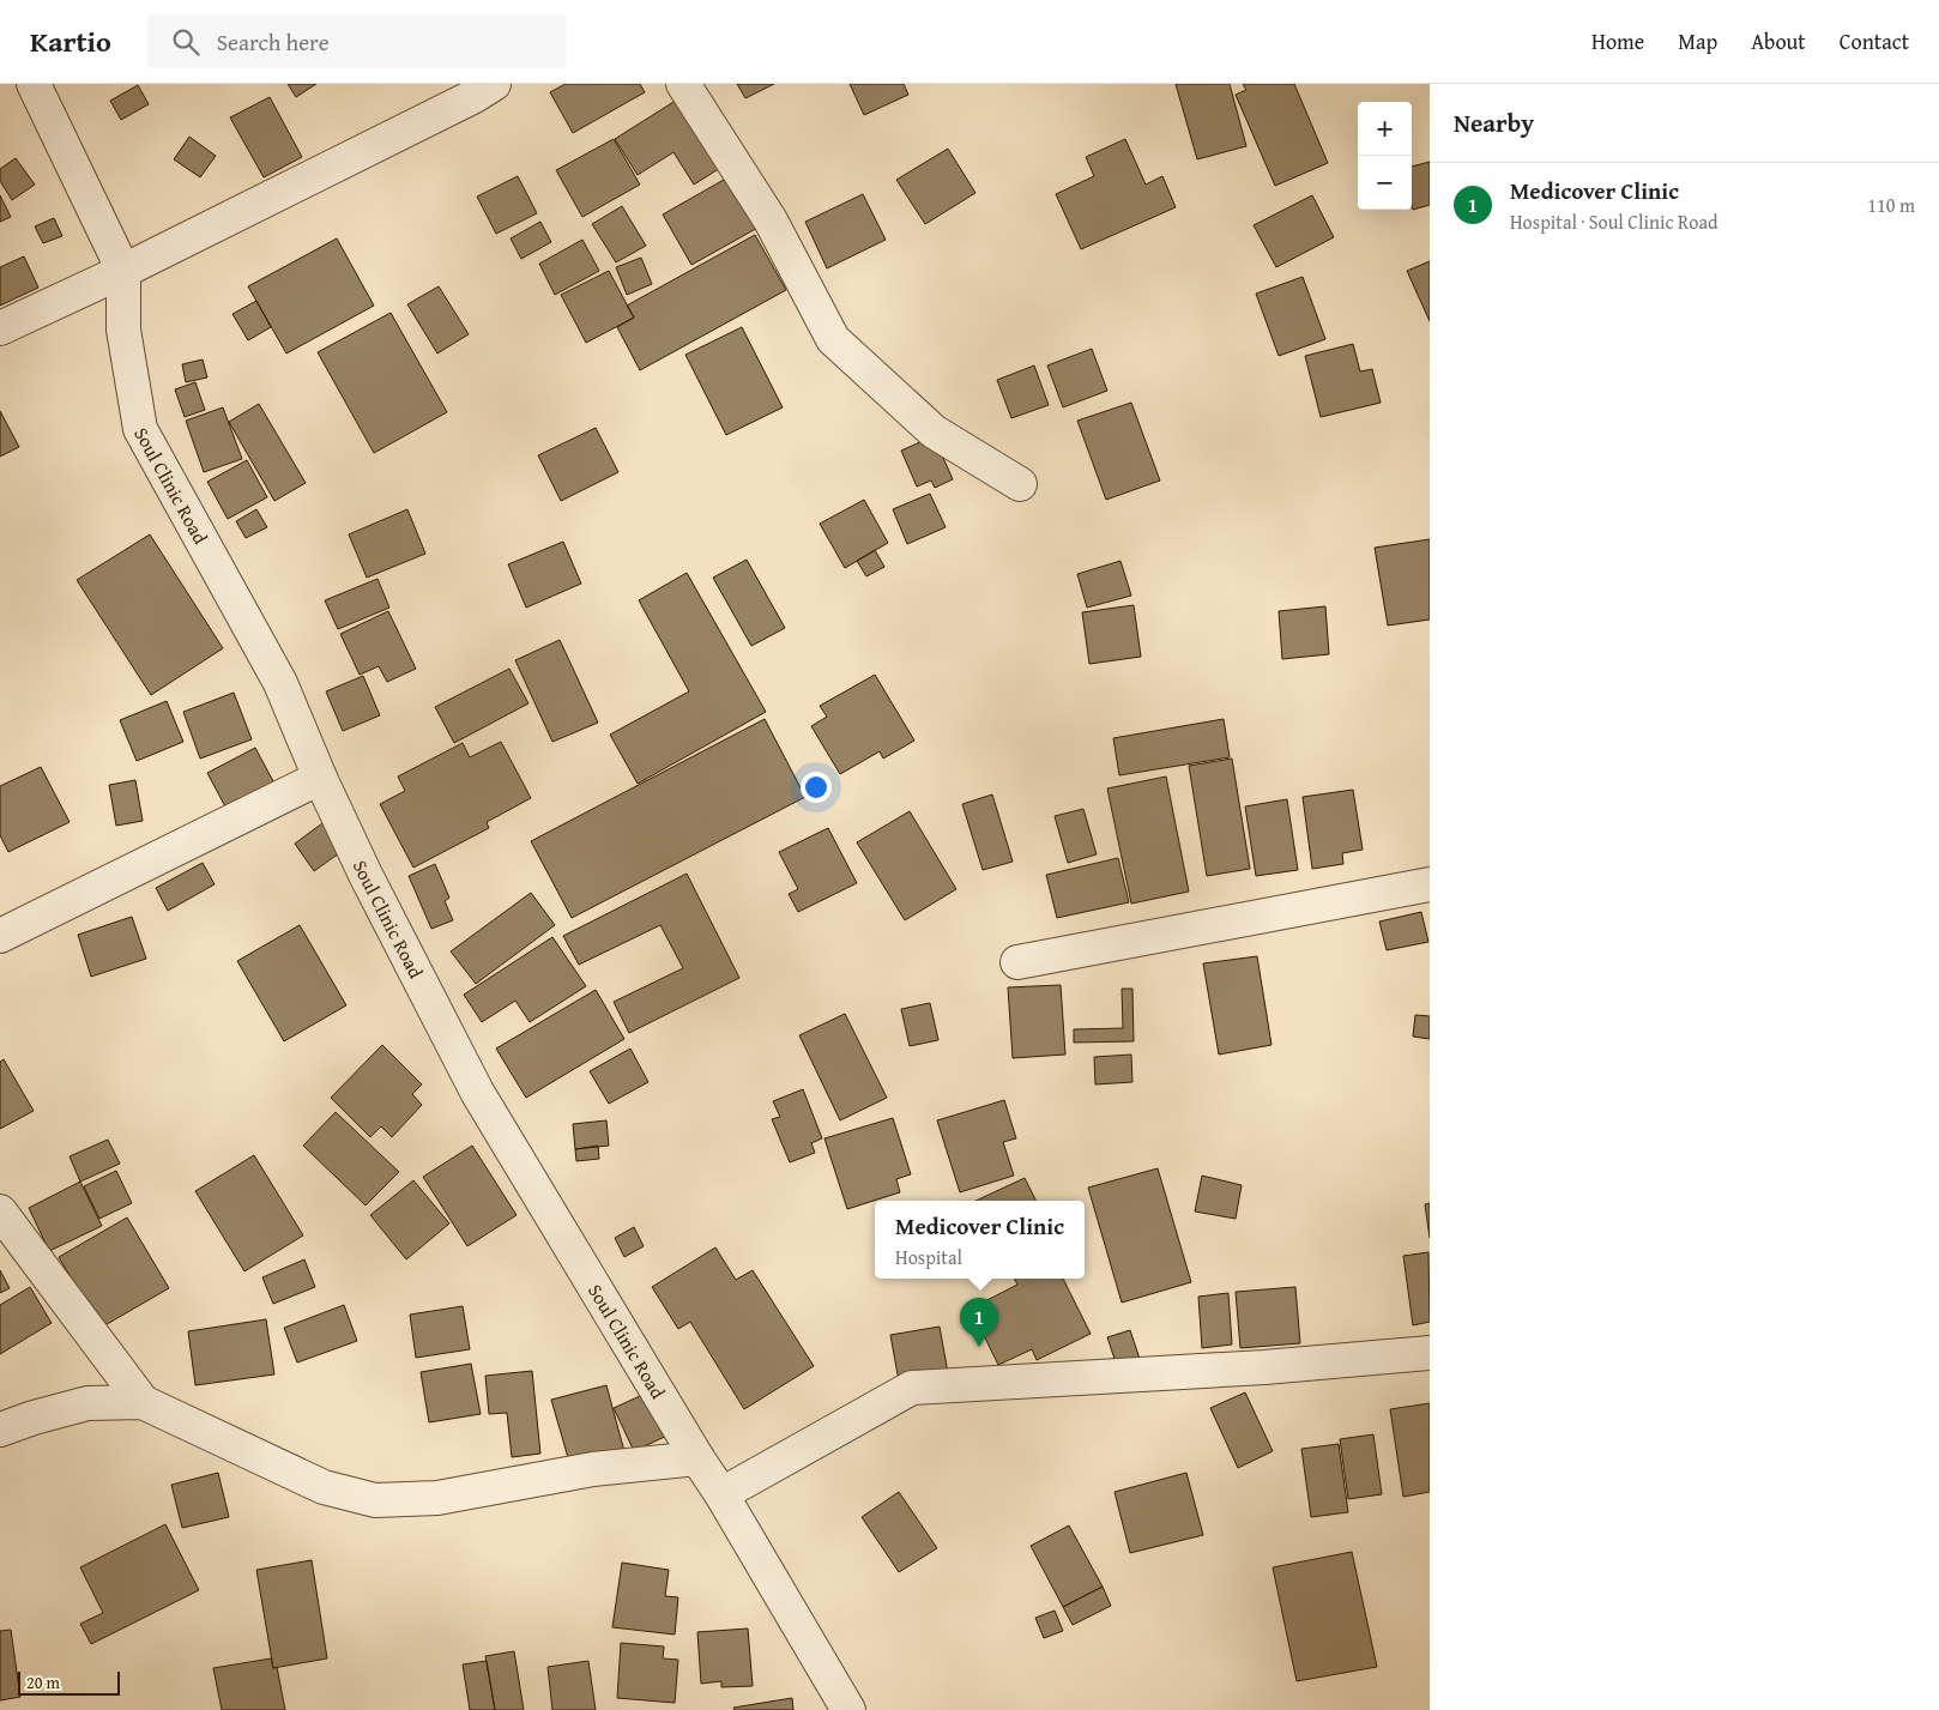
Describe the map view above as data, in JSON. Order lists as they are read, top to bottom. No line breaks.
{"streets":{"street":["Soul Clinic Road"]},"scale_bar":"20 m","page":{"header":"Kartio","search":"Search here","nav":["Home","Map","About","Contact"],"heading":"Nearby","map_buttons":["+","−"],"list":[{"mark":"1","name":"Medicover Clinic","note":"Hospital · Soul Clinic Road","value":"110 m"}],"popup":["Medicover Clinic","Hospital"],"pins":"1","scale":"20 m"}}
